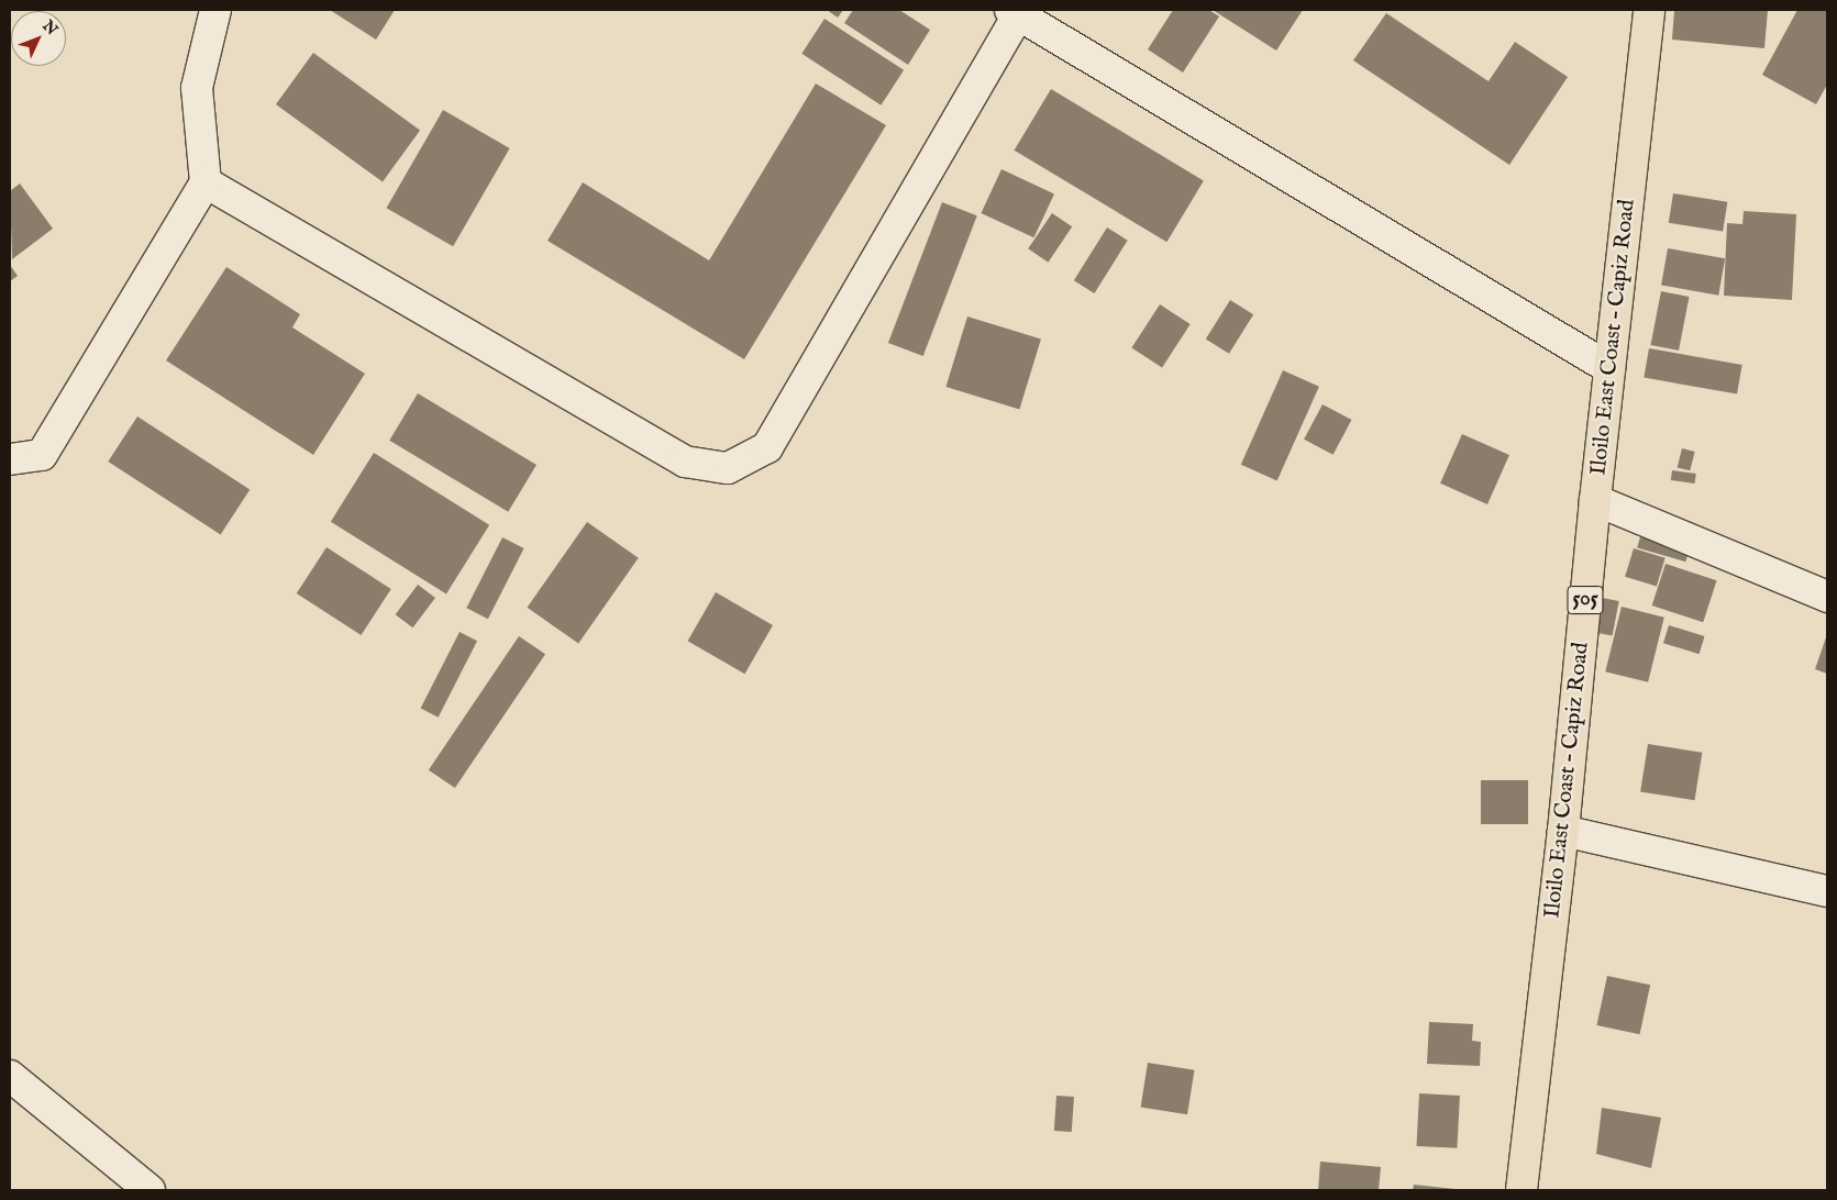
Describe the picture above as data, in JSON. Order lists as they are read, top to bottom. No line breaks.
{"streets":{"main road":["Iloilo East Coast – Capiz Road","505"]},"north":"top right"}
